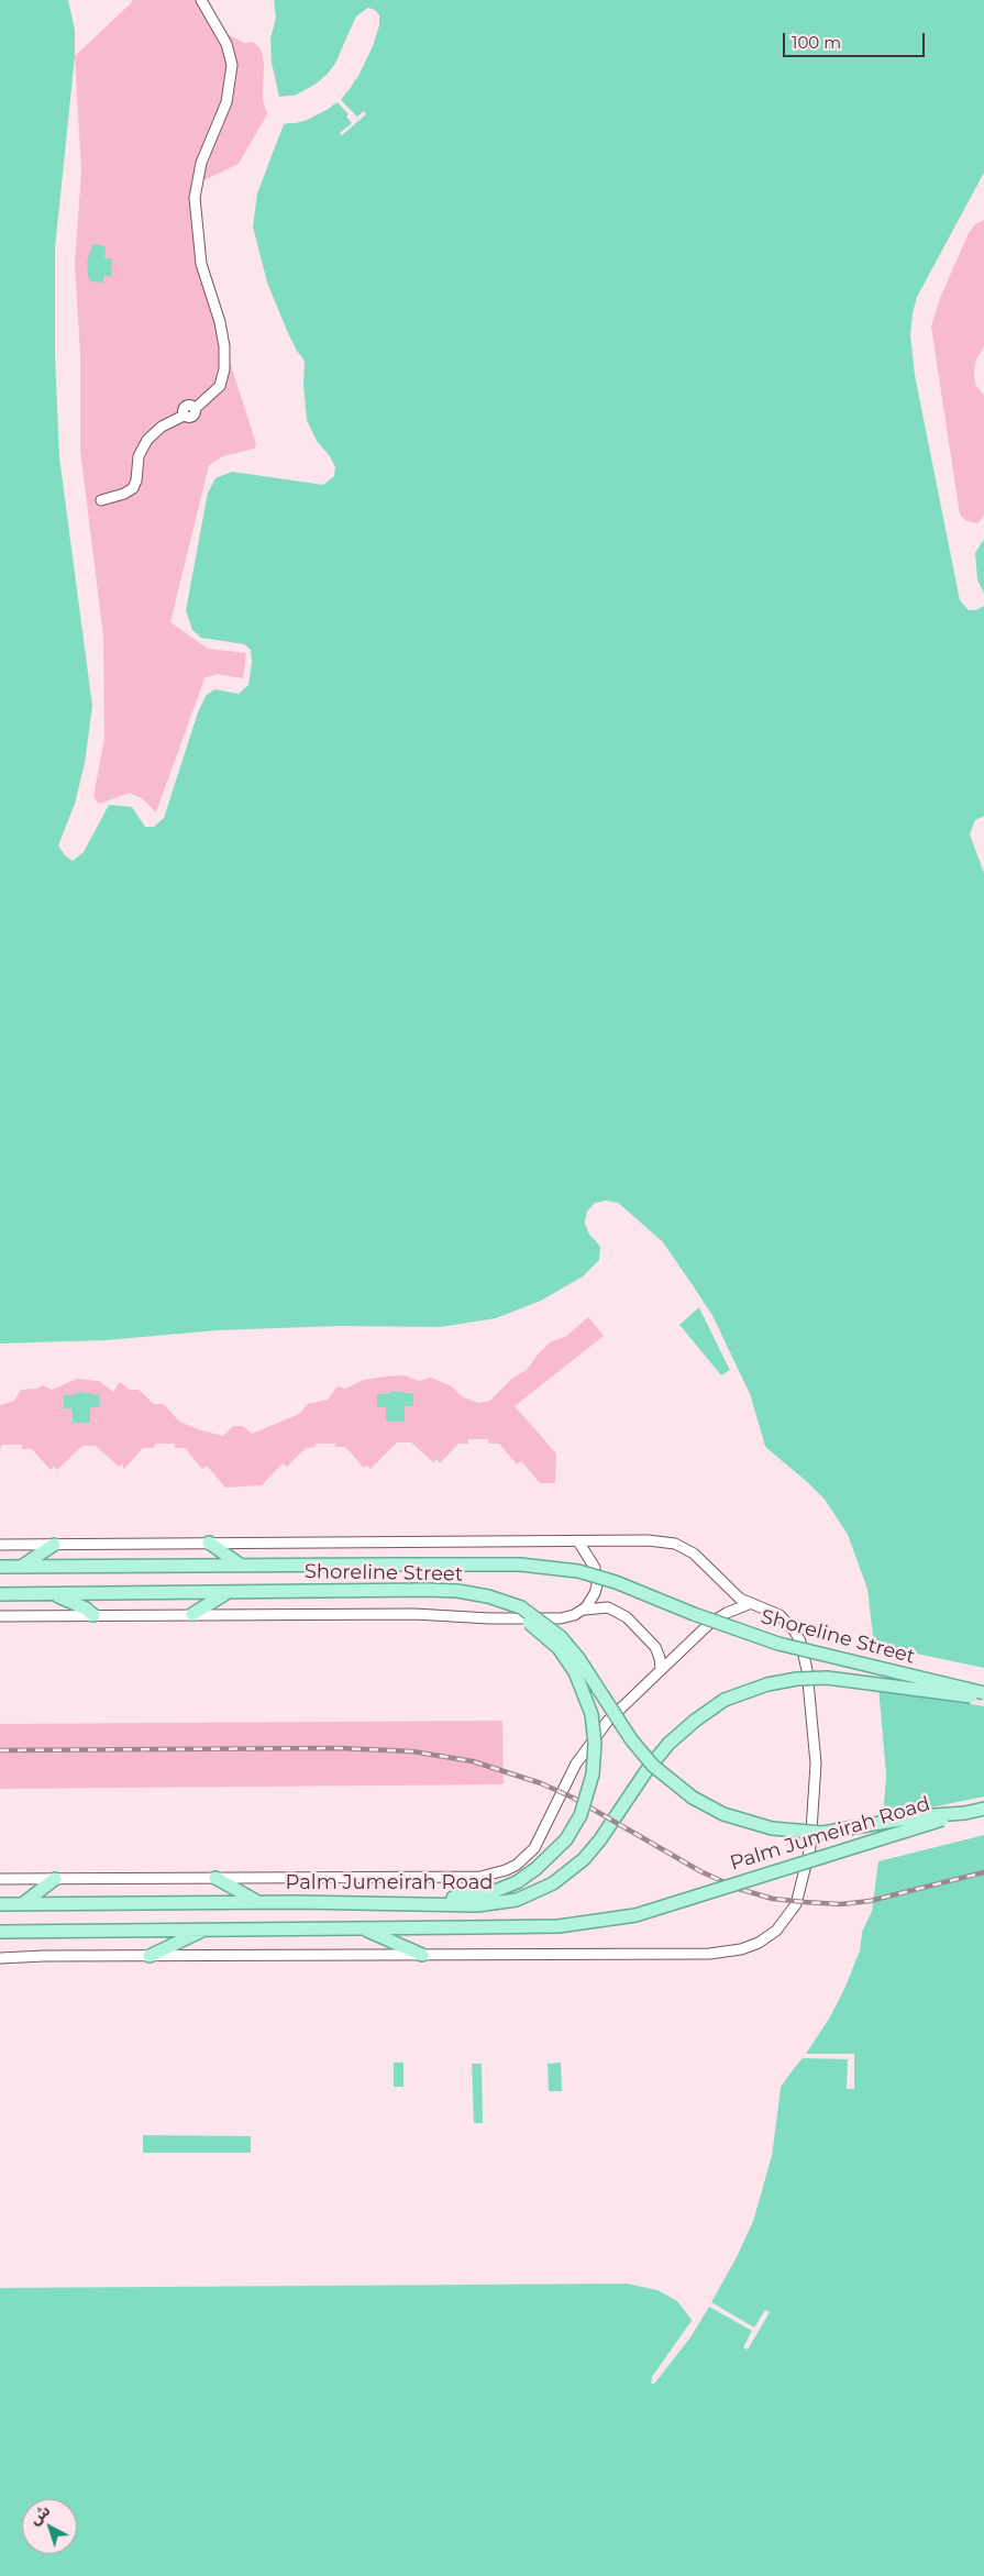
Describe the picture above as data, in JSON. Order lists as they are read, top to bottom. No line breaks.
{"streets":{"main road":["Shoreline Street","Palm Jumeirah Road"]},"crossings":[["Shoreline Street","Palm Jumeirah Road"]],"scale_bar":"100 m","north":"top left"}
